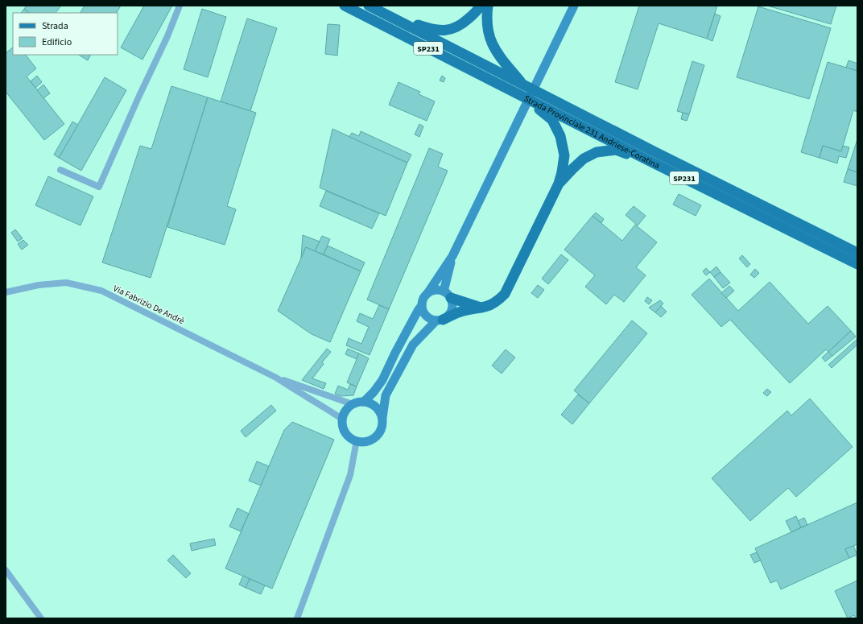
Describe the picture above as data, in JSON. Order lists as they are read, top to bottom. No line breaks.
{"streets":{"main road":["SP231","Strada Provinciale 231 Andriese-Coratina"],"street":["Via Fabrizio De Andrè"]},"legend":["Strada","Edificio"]}
